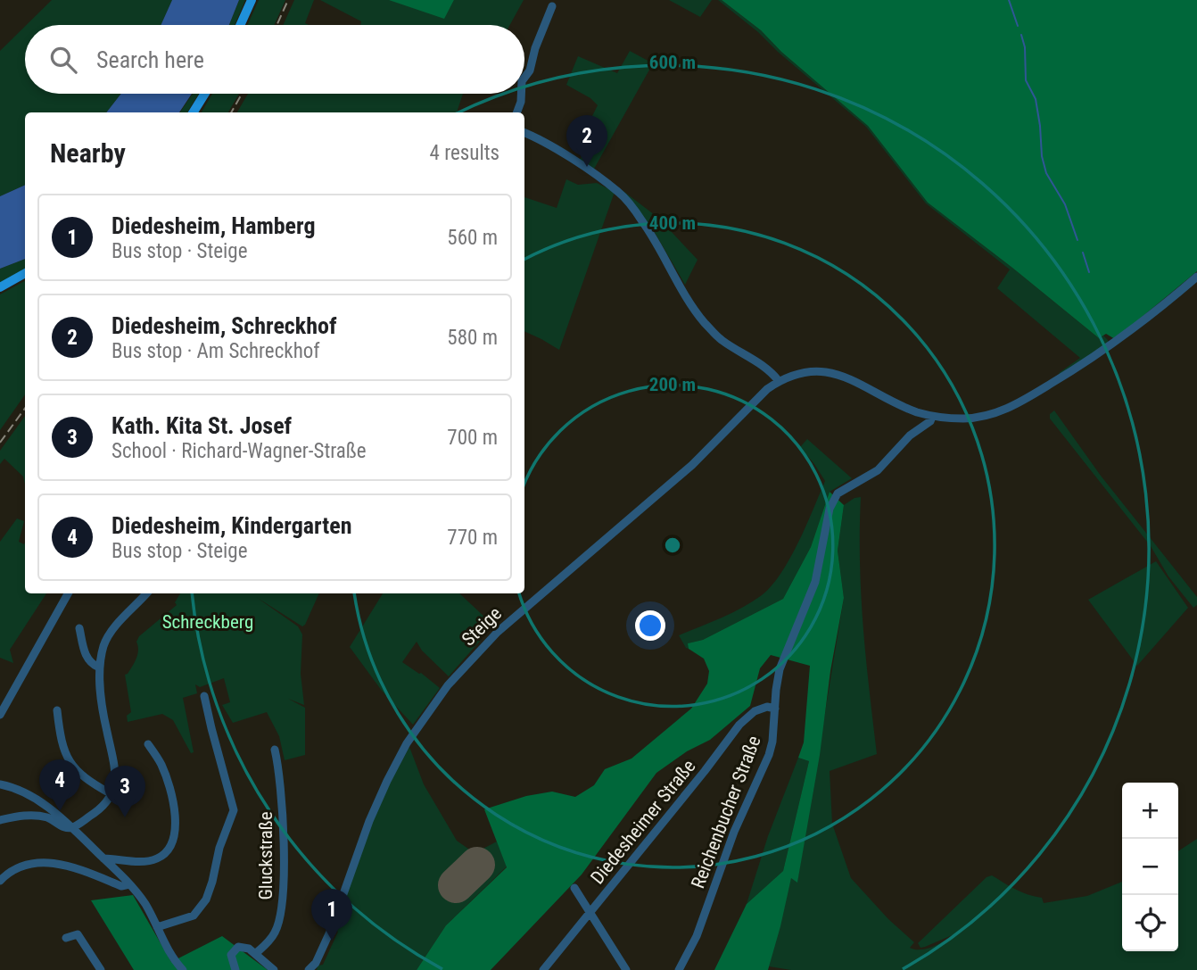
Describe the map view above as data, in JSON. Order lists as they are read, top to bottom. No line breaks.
{"streets":{"street":["Steige","Reichenbucher Straße","Diedesheimer Straße","Gluckstraße"]},"crossings":[["Reichenbucher Straße","Diedesheimer Straße"]],"parks":["Schreckberg"],"page":{"search":"Search here","heading":["Nearby","4 results"],"pins":["2","4","3","1"],"list":[{"mark":"1","name":"Diedesheim, Hamberg","note":"Bus stop · Steige","value":"560 m"},{"mark":"2","name":"Diedesheim, Schreckhof","note":"Bus stop · Am Schreckhof","value":"580 m"},{"mark":"3","name":"Kath. Kita St. Josef","note":"School · Richard-Wagner-Straße","value":"700 m"},{"mark":"4","name":"Diedesheim, Kindergarten","note":"Bus stop · Steige","value":"770 m"}],"map_buttons":["+","−"]},"rings":["600 m","400 m","200 m"]}
